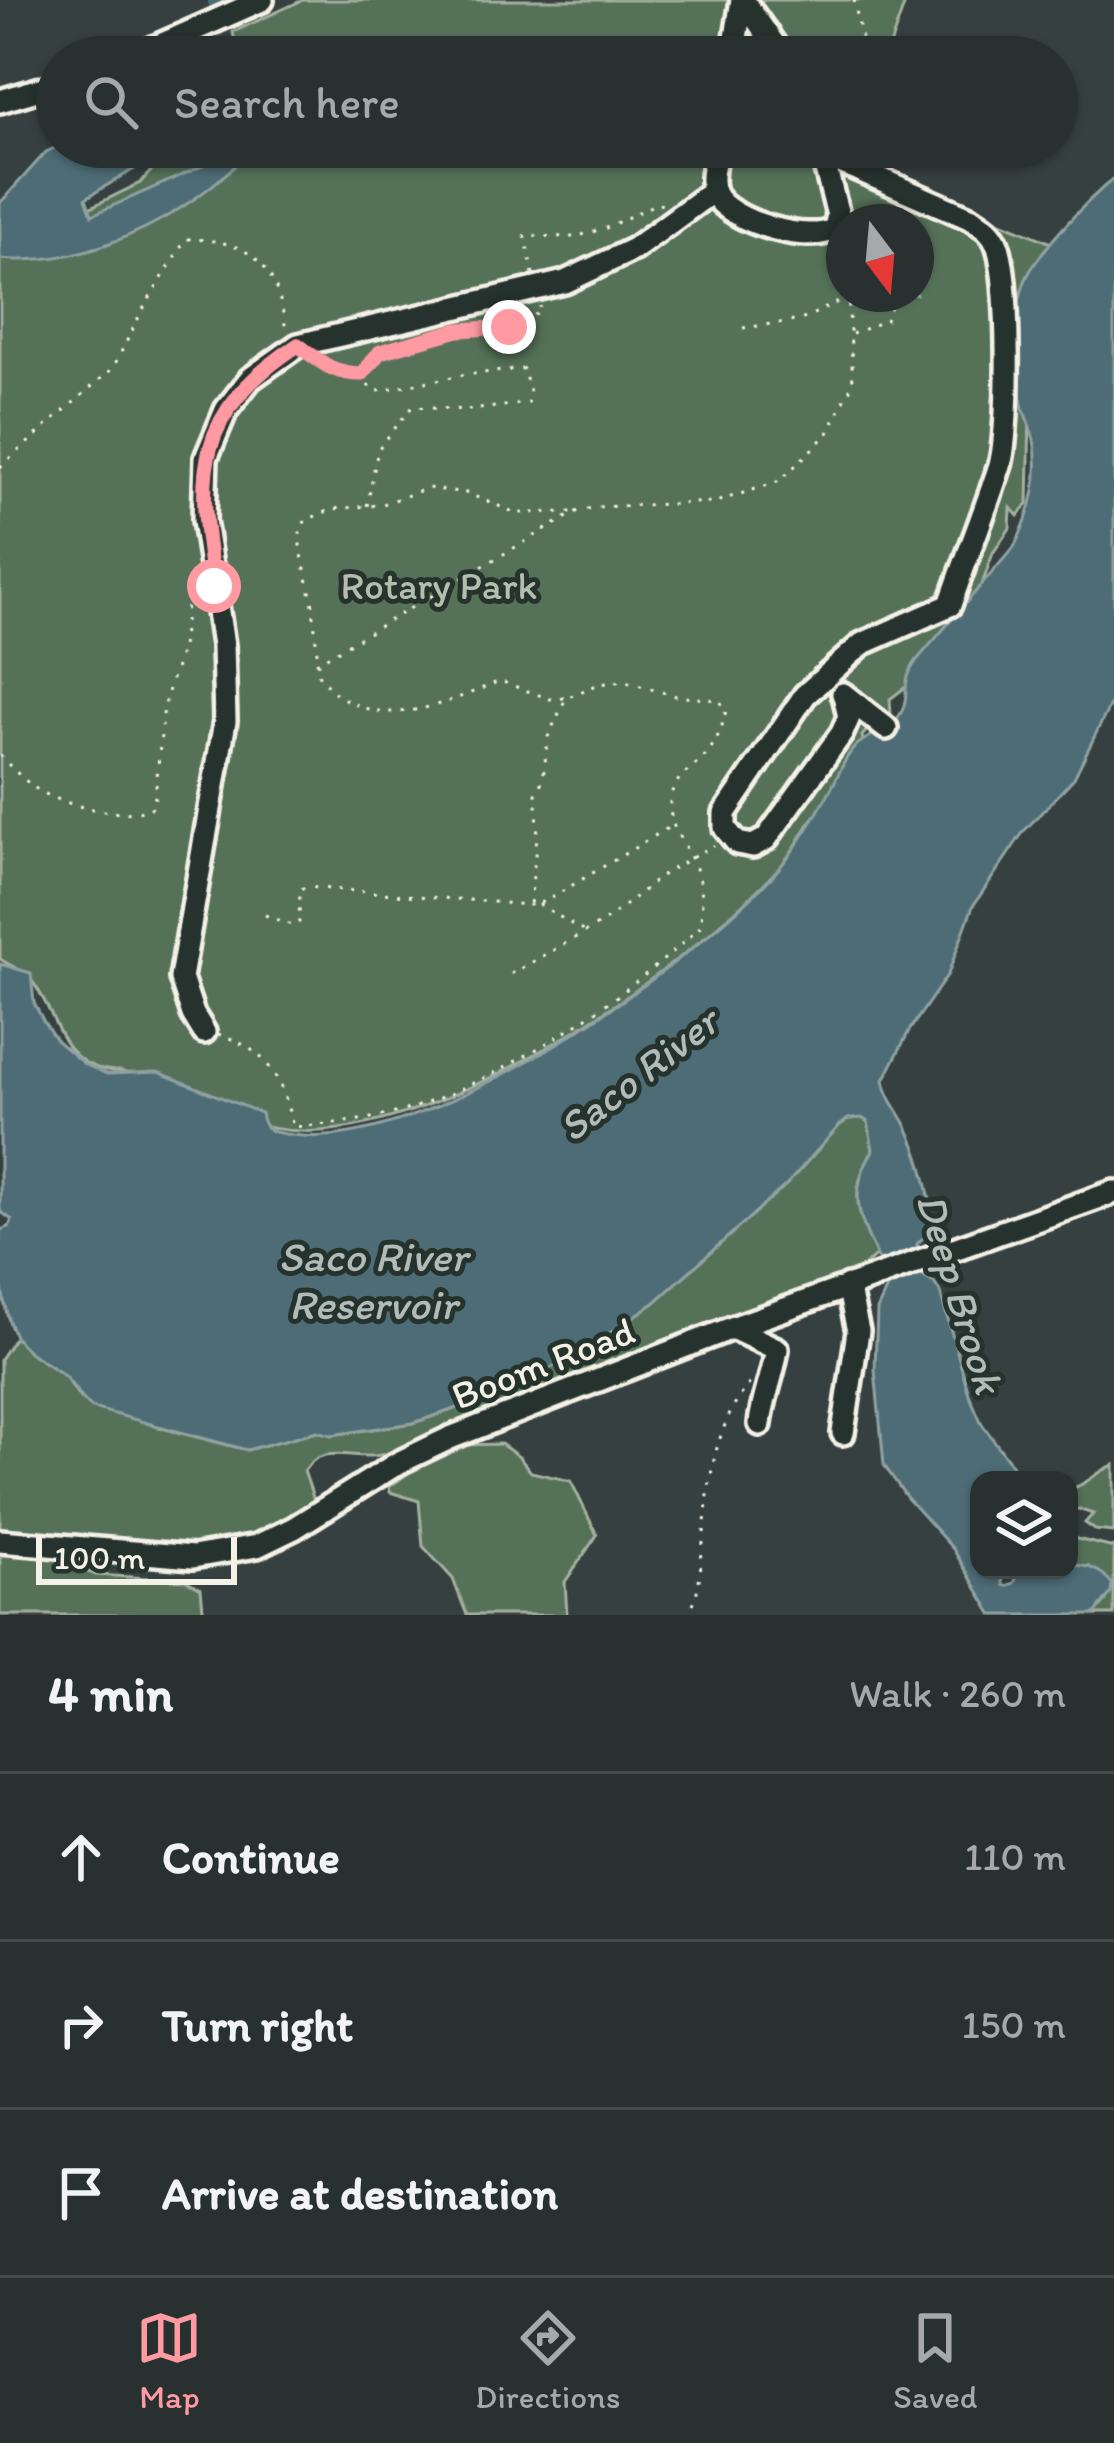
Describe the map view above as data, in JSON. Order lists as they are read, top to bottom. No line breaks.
{"streets":{"street":["Boom Road"]},"water":["Saco River","Saco River Reservoir","Deep Brook"],"parks":["Rotary Park"],"scale_bar":"100 m","north":"bottom","page":{"search":"Search here","scale":"100 m","heading":["4 min","Walk · 260 m"],"list":[["Continue","110 m"],["Turn right","150 m"],"Arrive at destination"],"nav":["Map","Directions","Saved"]}}
